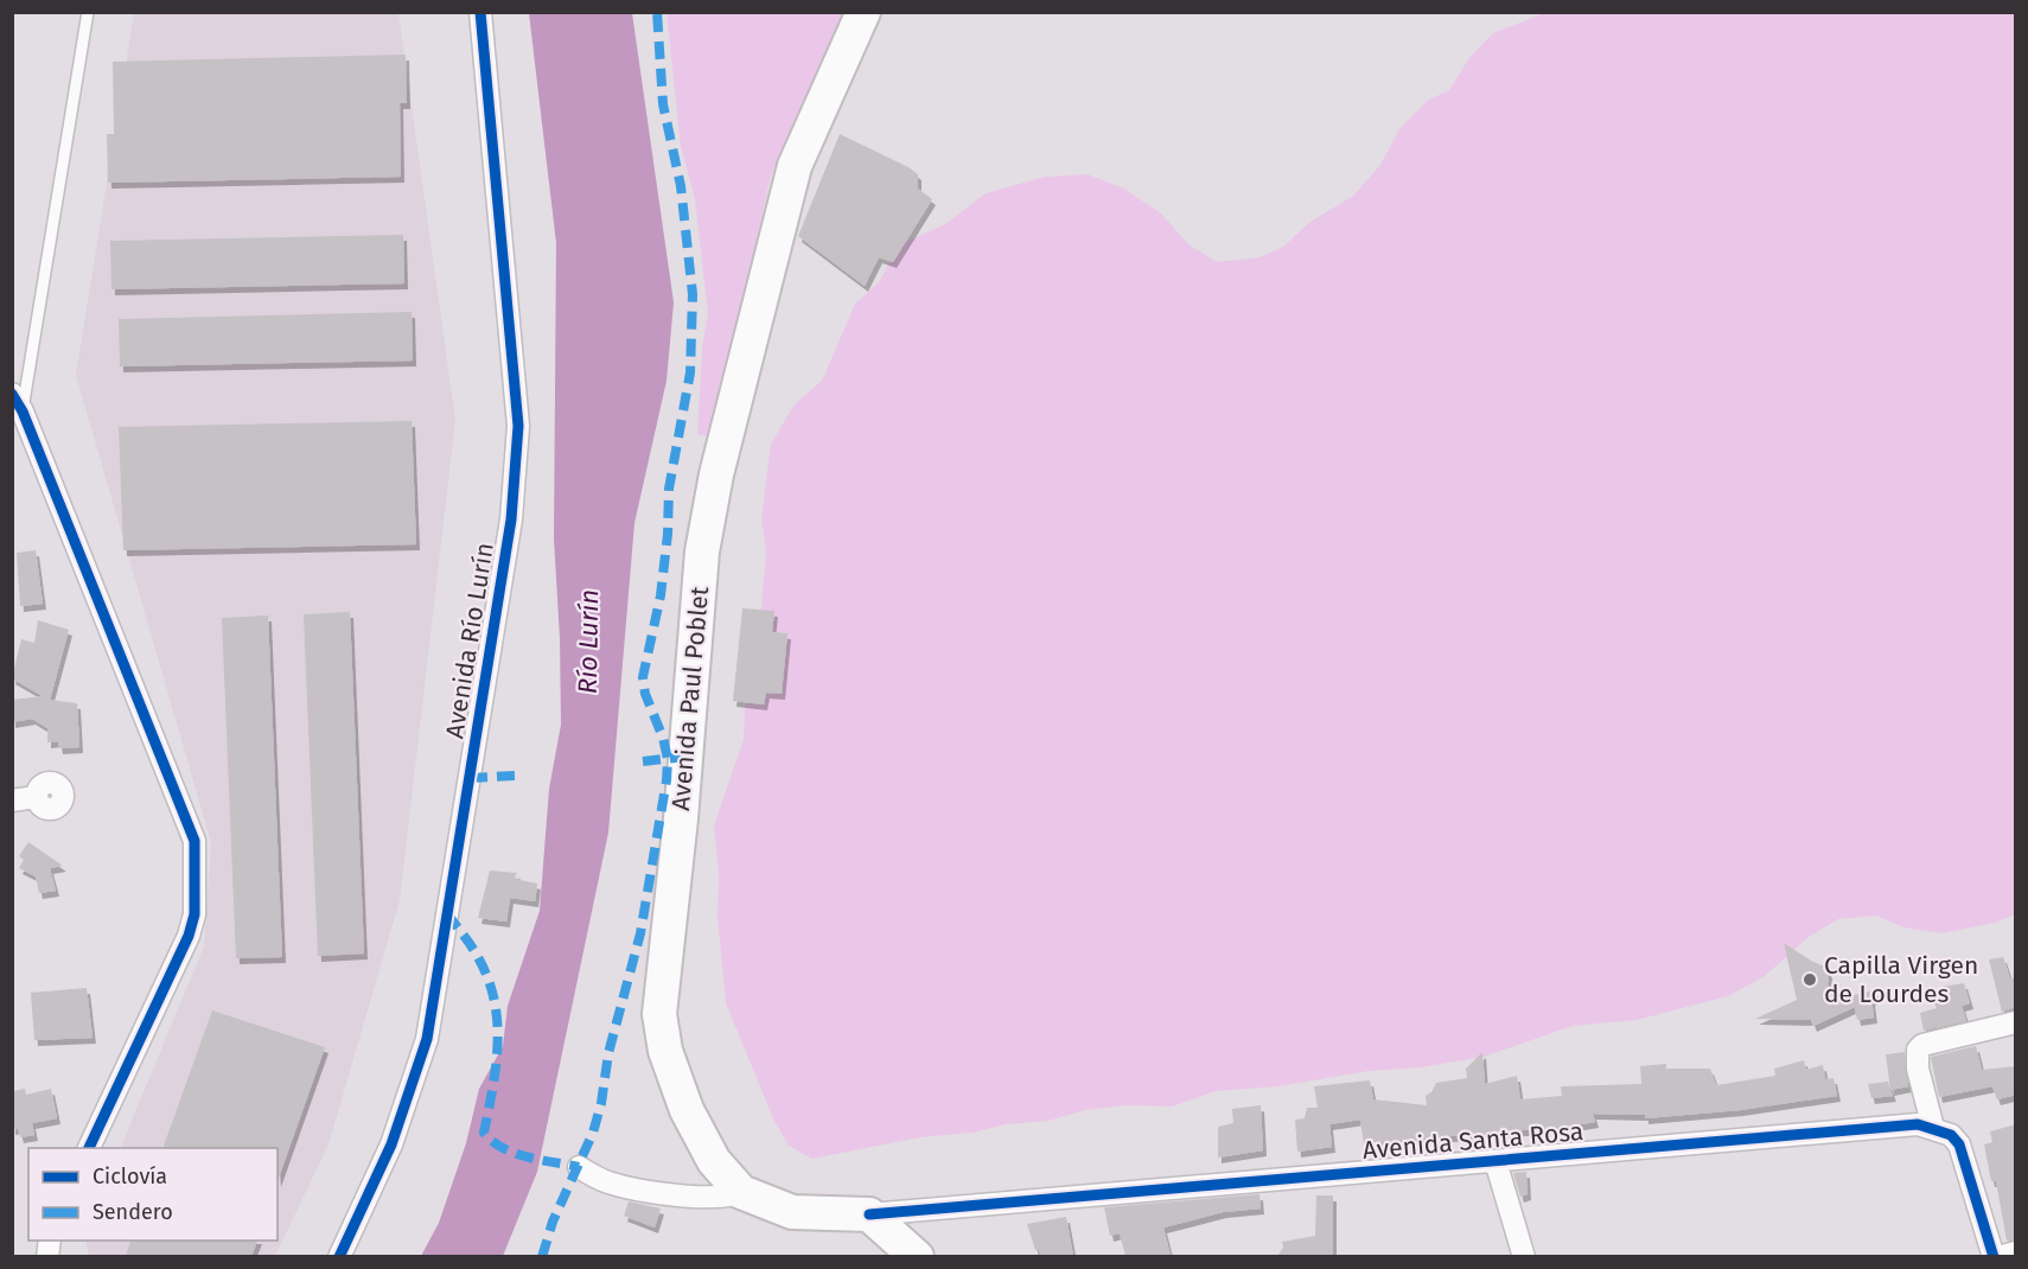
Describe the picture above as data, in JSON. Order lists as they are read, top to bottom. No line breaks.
{"streets":{"main road":["Avenida Paul Poblet"],"street":["Avenida Río Lurín","Avenida Santa Rosa"]},"crossings":[["Avenida Paul Poblet","Avenida Santa Rosa"]],"water":["Río Lurín"],"places":["Capilla Virgen de Lourdes"],"legend":["Ciclovía","Sendero"]}
